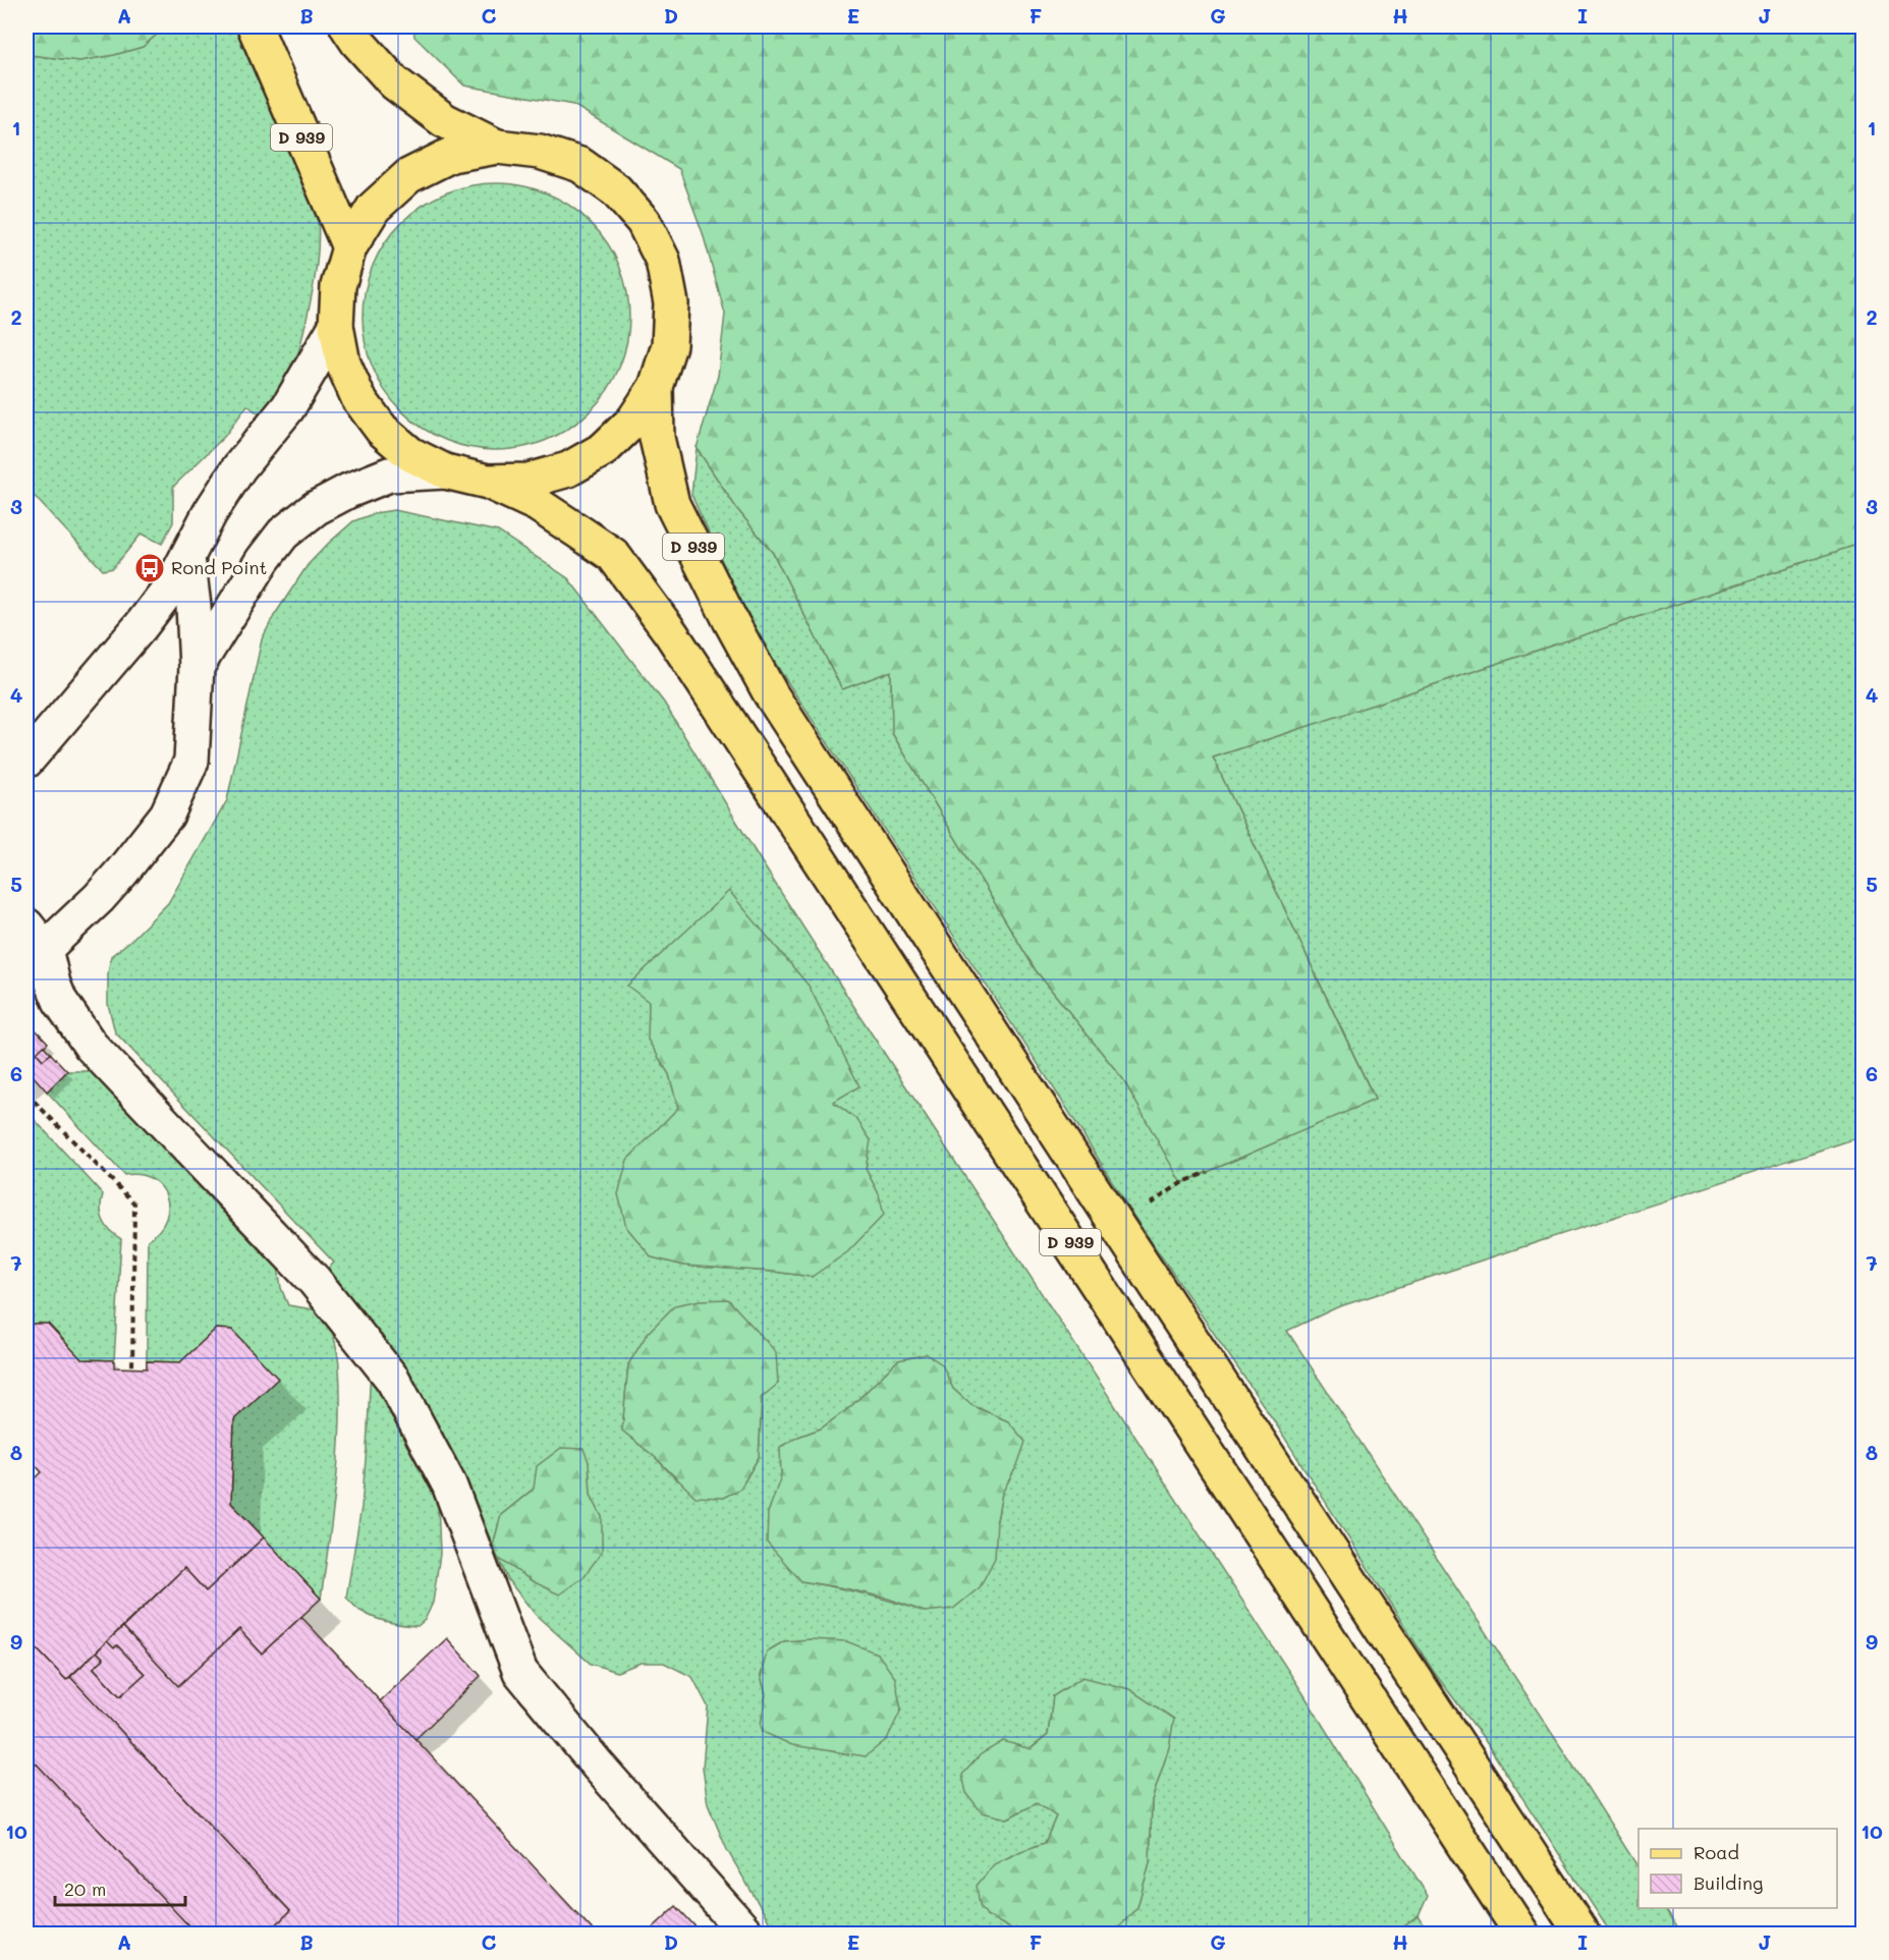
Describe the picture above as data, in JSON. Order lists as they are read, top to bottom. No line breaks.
{"streets":{"main road":["D 939"]},"places":{"bus stop":["Rond Point"]},"legend":["Road","Building"],"scale_bar":"20 m","grid":{"columns":["A","B","C","D","E","F","G","H","I","J"],"rows":["1","2","3","4","5","6","7","8","9","10"]}}
